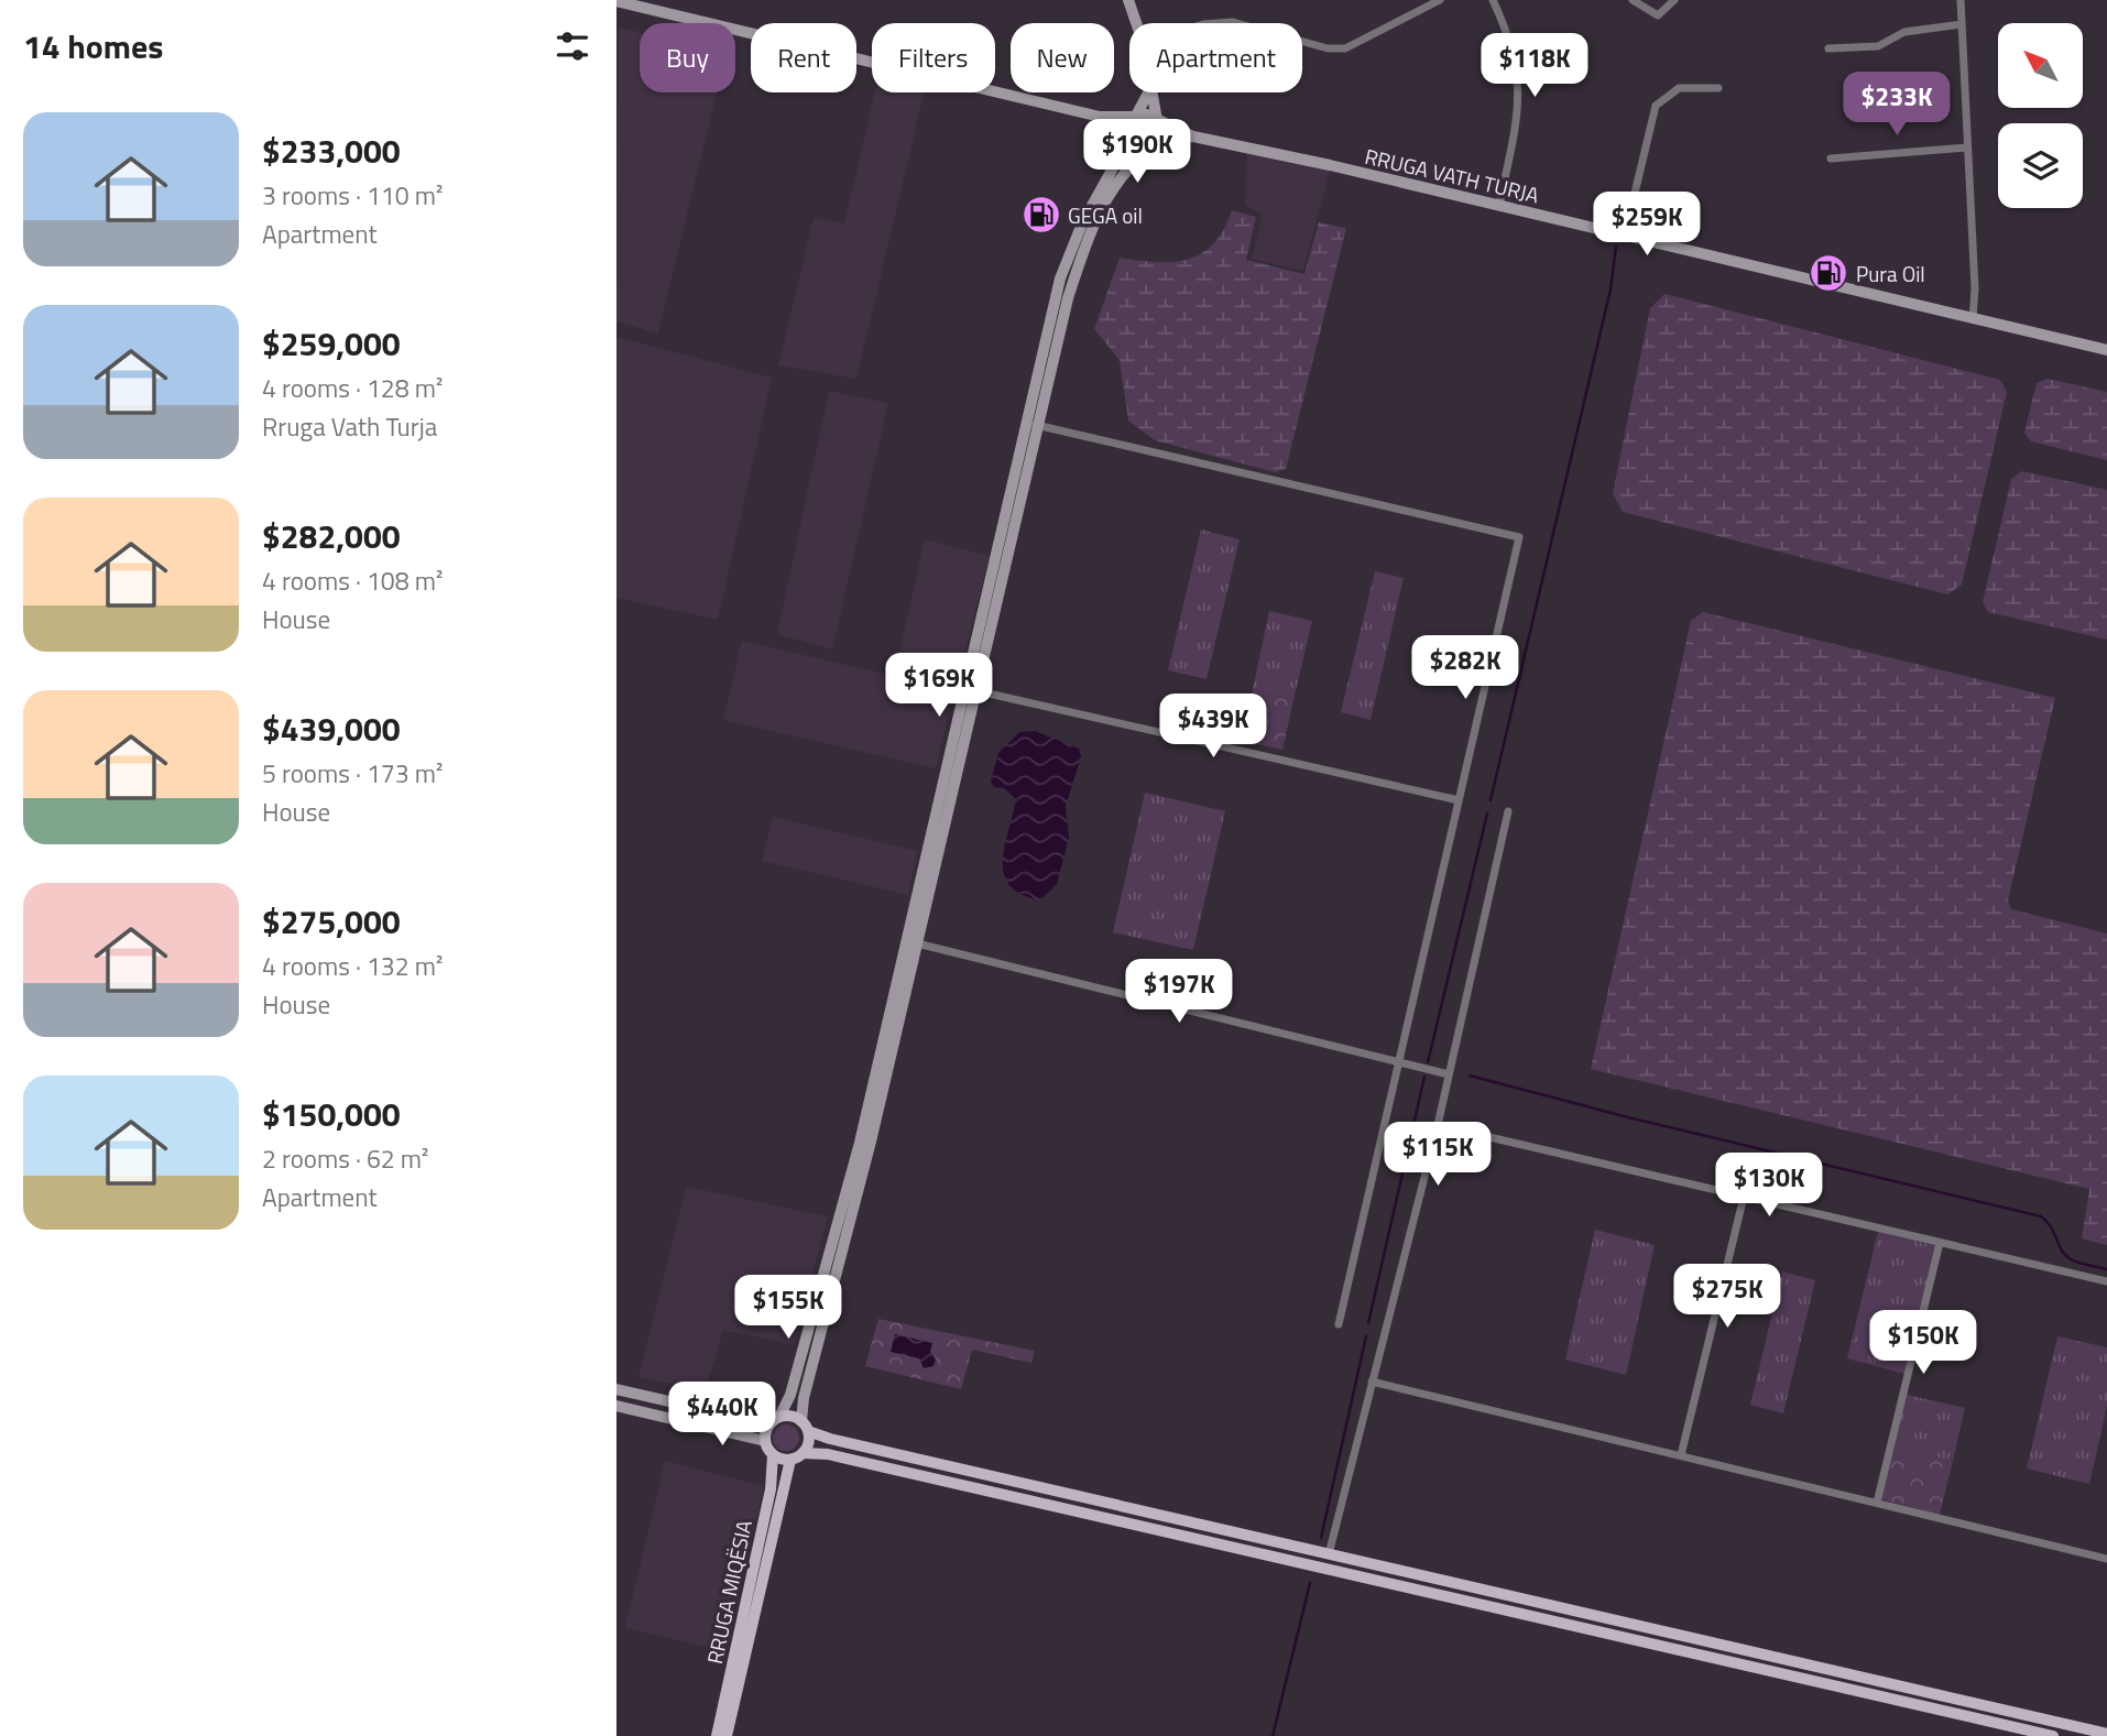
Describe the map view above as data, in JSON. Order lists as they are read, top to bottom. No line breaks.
{"streets":{"main road":["RRUGA MIQËSIA"],"street":["RRUGA VATH TURJA"]},"places":{"fuel station":["GEGA oil","Pura Oil"]},"north":"top left","page":{"heading":"14 homes","chip":["Buy","Rent","Filters","New","Apartment"],"price":["$118K","$233K","$190K","$259K","$282K","$169K","$439K","$197K","$115K","$130K","$275K","$155K","$150K","$440K"],"list":[{"name":"$233,000","note":"3 rooms · 110 m² · Apartment"},{"name":"$259,000","note":"4 rooms · 128 m² · Rruga Vath Turja"},{"name":"$282,000","note":"4 rooms · 108 m² · House"},{"name":"$439,000","note":"5 rooms · 173 m² · House"},{"name":"$275,000","note":"4 rooms · 132 m² · House"},{"name":"$150,000","note":"2 rooms · 62 m² · Apartment"}]}}
